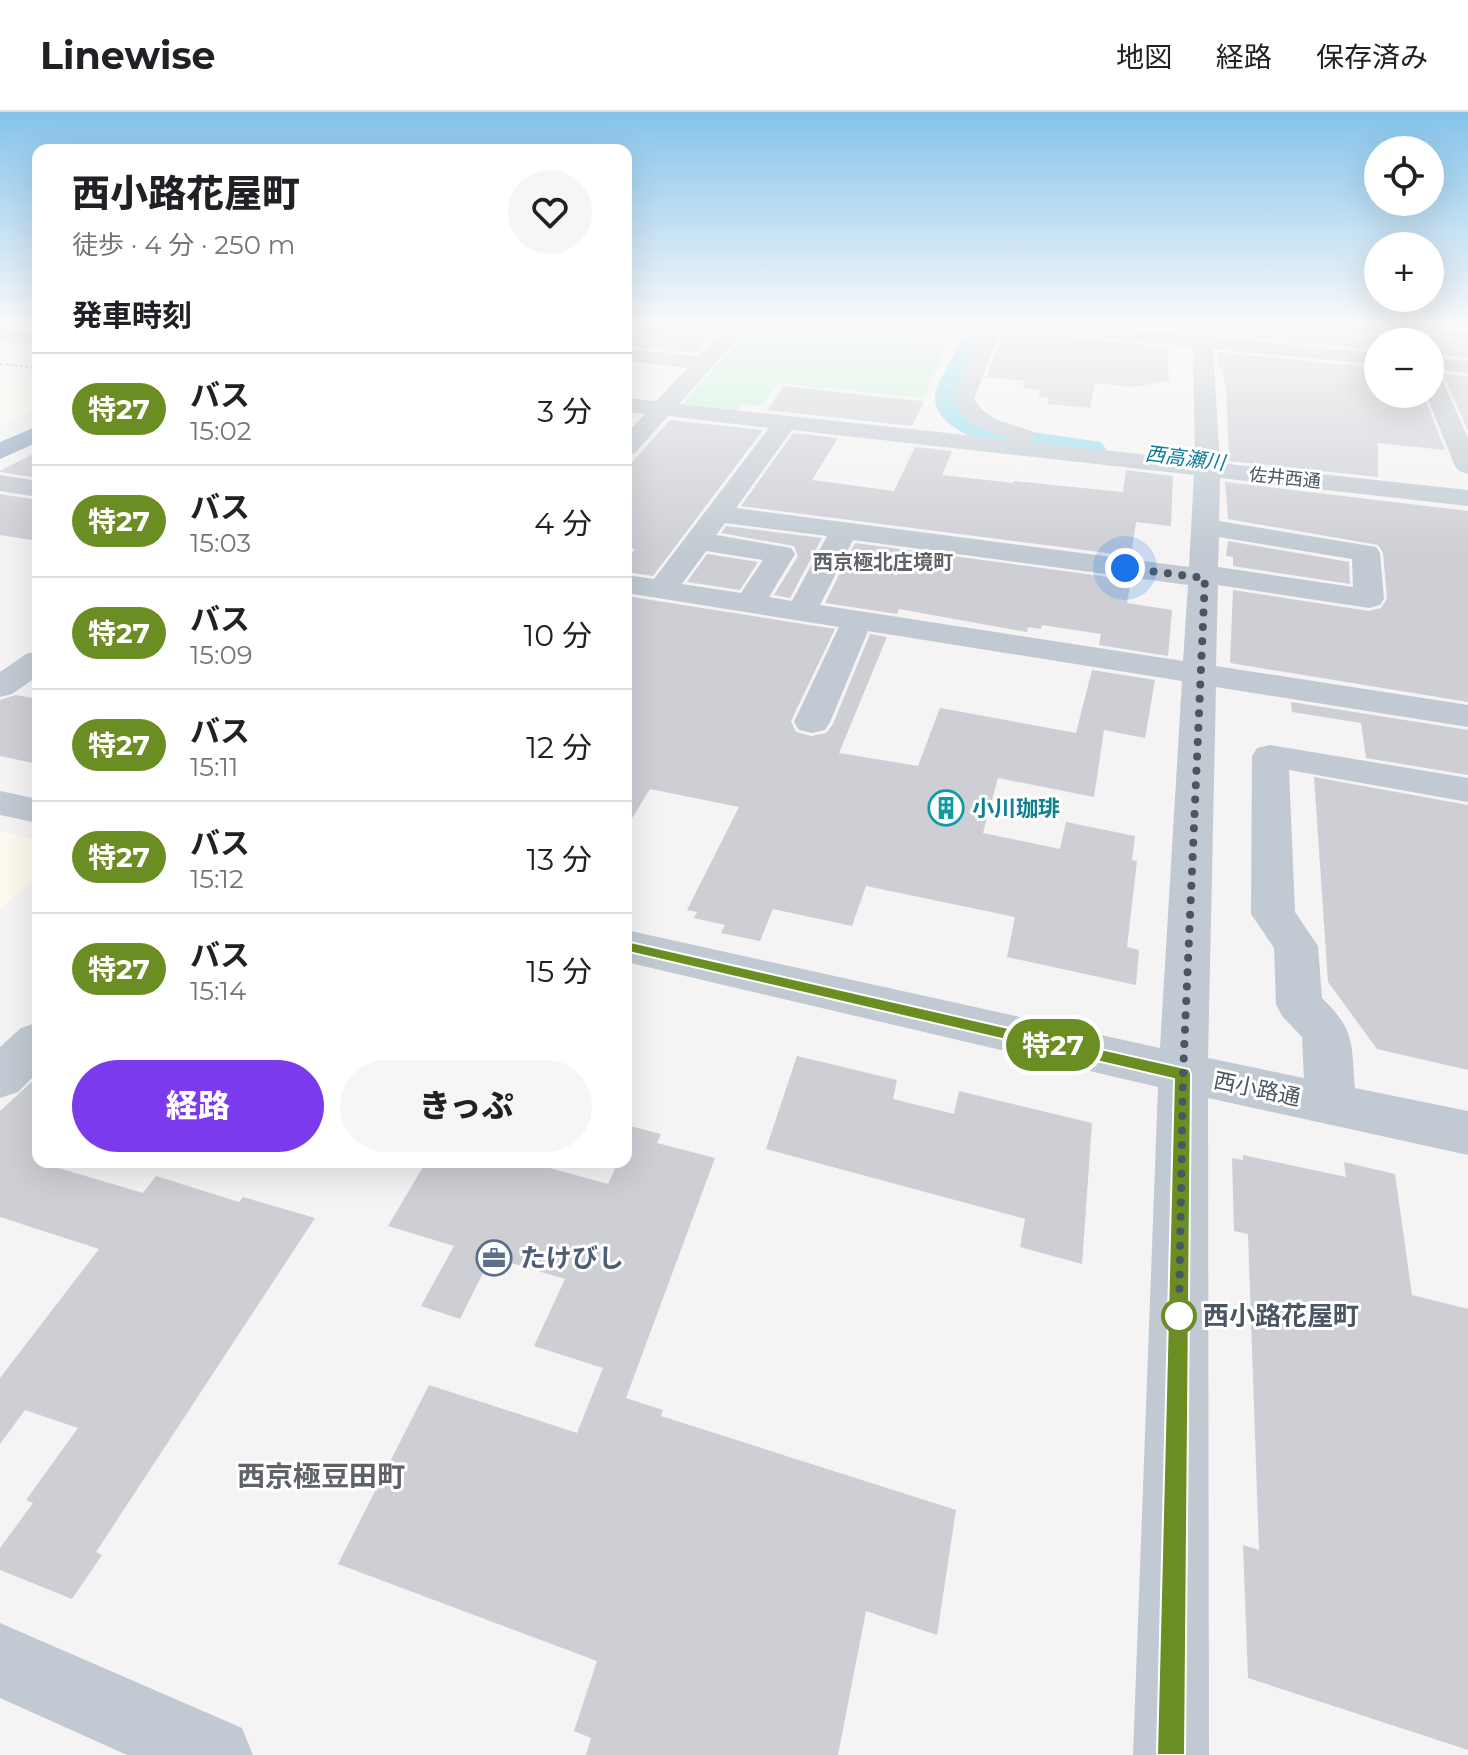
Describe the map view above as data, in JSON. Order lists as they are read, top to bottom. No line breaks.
{"streets":{"street":["佐井西通","西小路通"]},"districts":["西京極北庄境町","西京極豆田町"],"water":["西高瀬川"],"places":{"building":["小川珈琲"],"office":["たけびし"],"other":["西小路花屋町"]},"lines":["bus line 特27"],"page":{"header":"Linewise","nav":["地図","経路","保存済み"],"on_map":"特27","map_buttons":["+","−"],"heading":[["西小路花屋町","徒歩 · 4 分 · 250 m"],"発車時刻"],"list":[{"mark":"特27","name":"バス","note":"15:02","value":"3 分"},{"mark":"特27","name":"バス","note":"15:03","value":"4 分"},{"mark":"特27","name":"バス","note":"15:09","value":"10 分"},{"mark":"特27","name":"バス","note":"15:11","value":"12 分"},{"mark":"特27","name":"バス","note":"15:12","value":"13 分"},{"mark":"特27","name":"バス","note":"15:14","value":"15 分"}],"buttons":["経路","きっぷ"]}}
